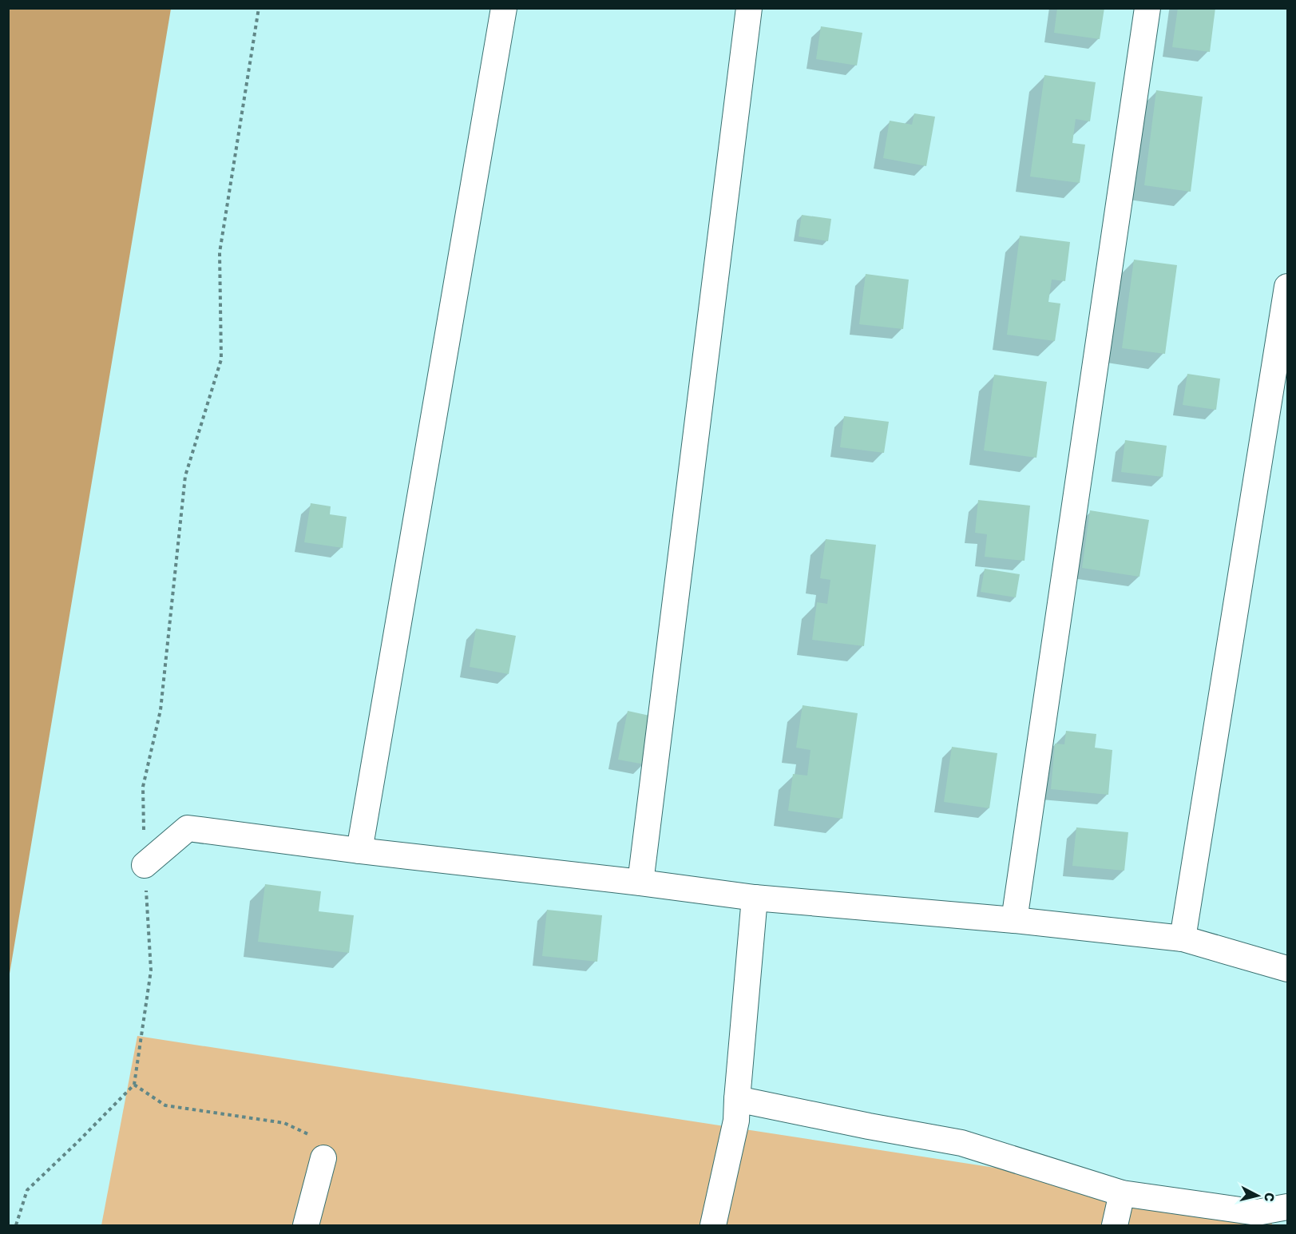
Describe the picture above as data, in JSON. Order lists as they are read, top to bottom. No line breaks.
{"north":"right"}
